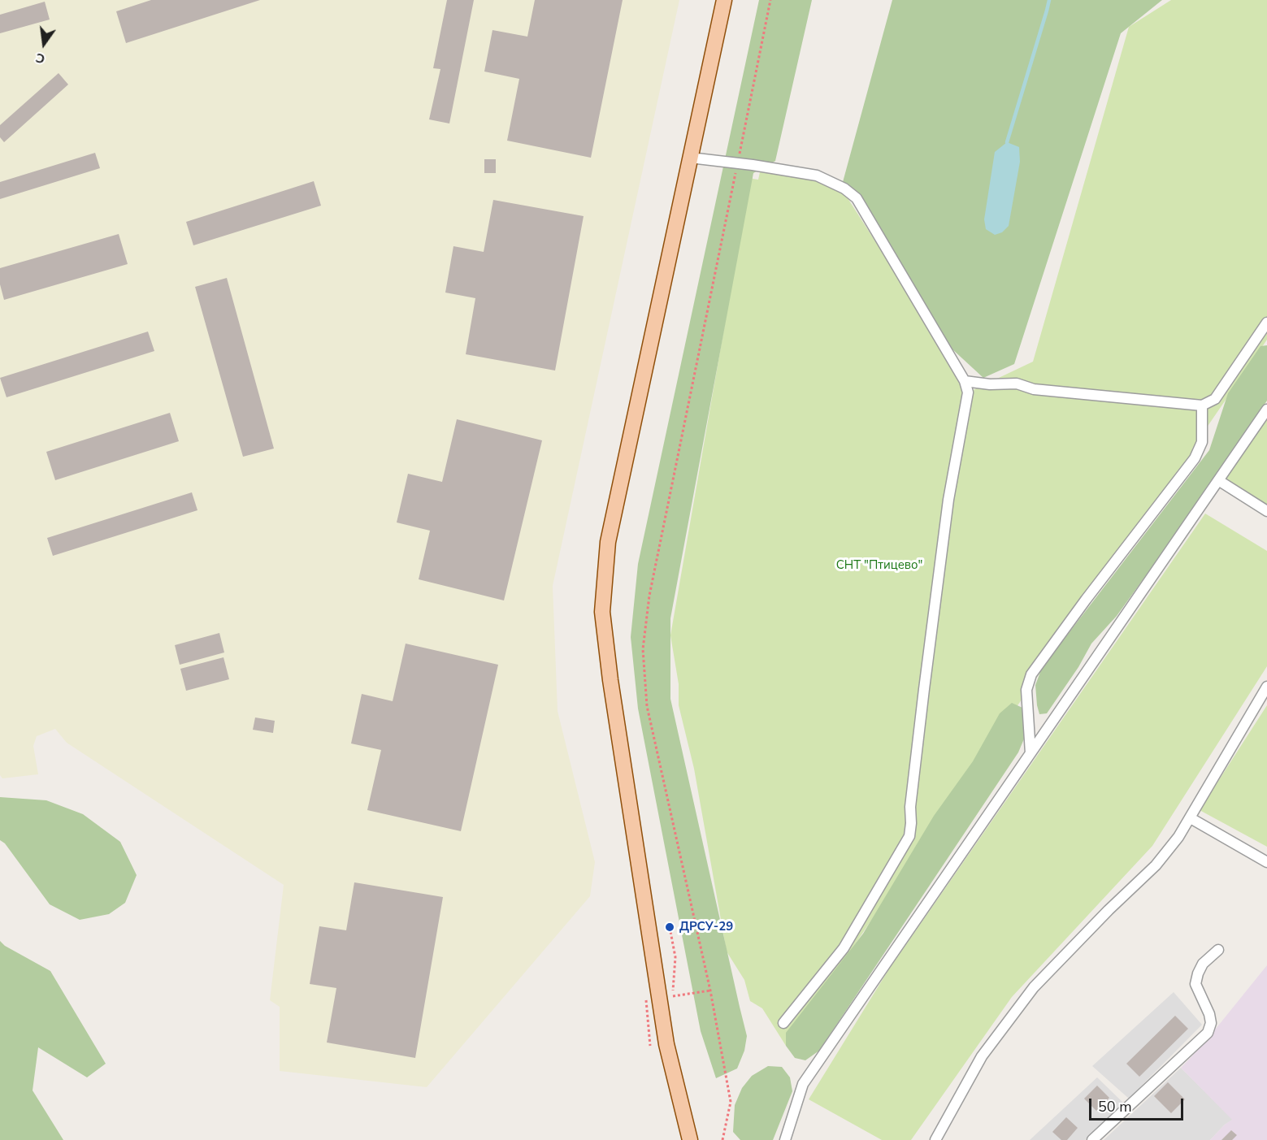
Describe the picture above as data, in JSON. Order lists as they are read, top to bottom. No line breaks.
{"parks":["СНТ \"Птицево\""],"places":["ДРСУ-29"],"scale_bar":"50 m","north":"bottom"}
